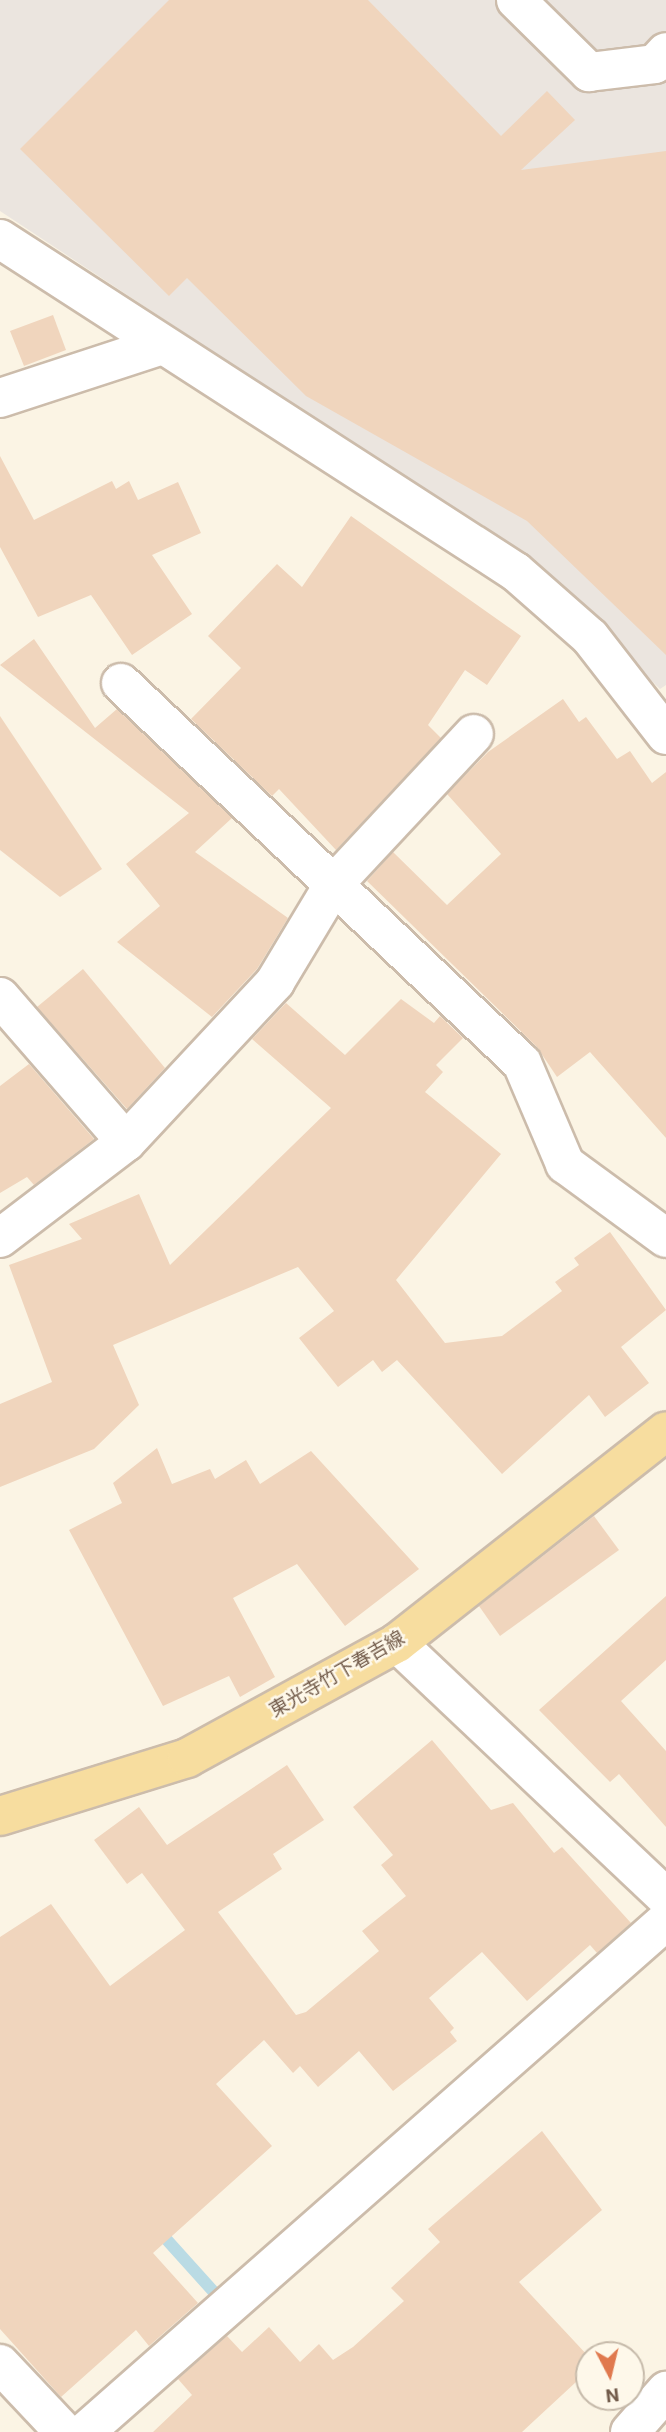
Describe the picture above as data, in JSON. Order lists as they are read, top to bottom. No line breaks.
{"streets":{"main road":["東光寺竹下春吉線"]},"north":"bottom"}
